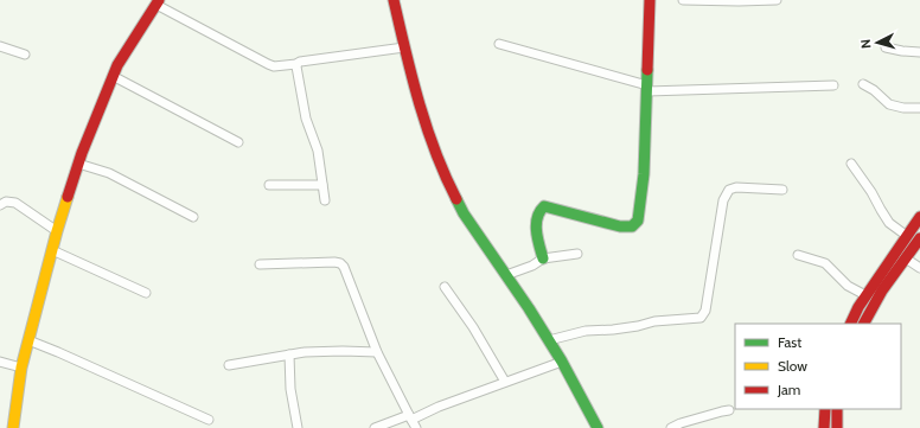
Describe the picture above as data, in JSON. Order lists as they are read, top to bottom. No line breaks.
{"legend":["Fast","Slow","Jam"],"north":"left"}
